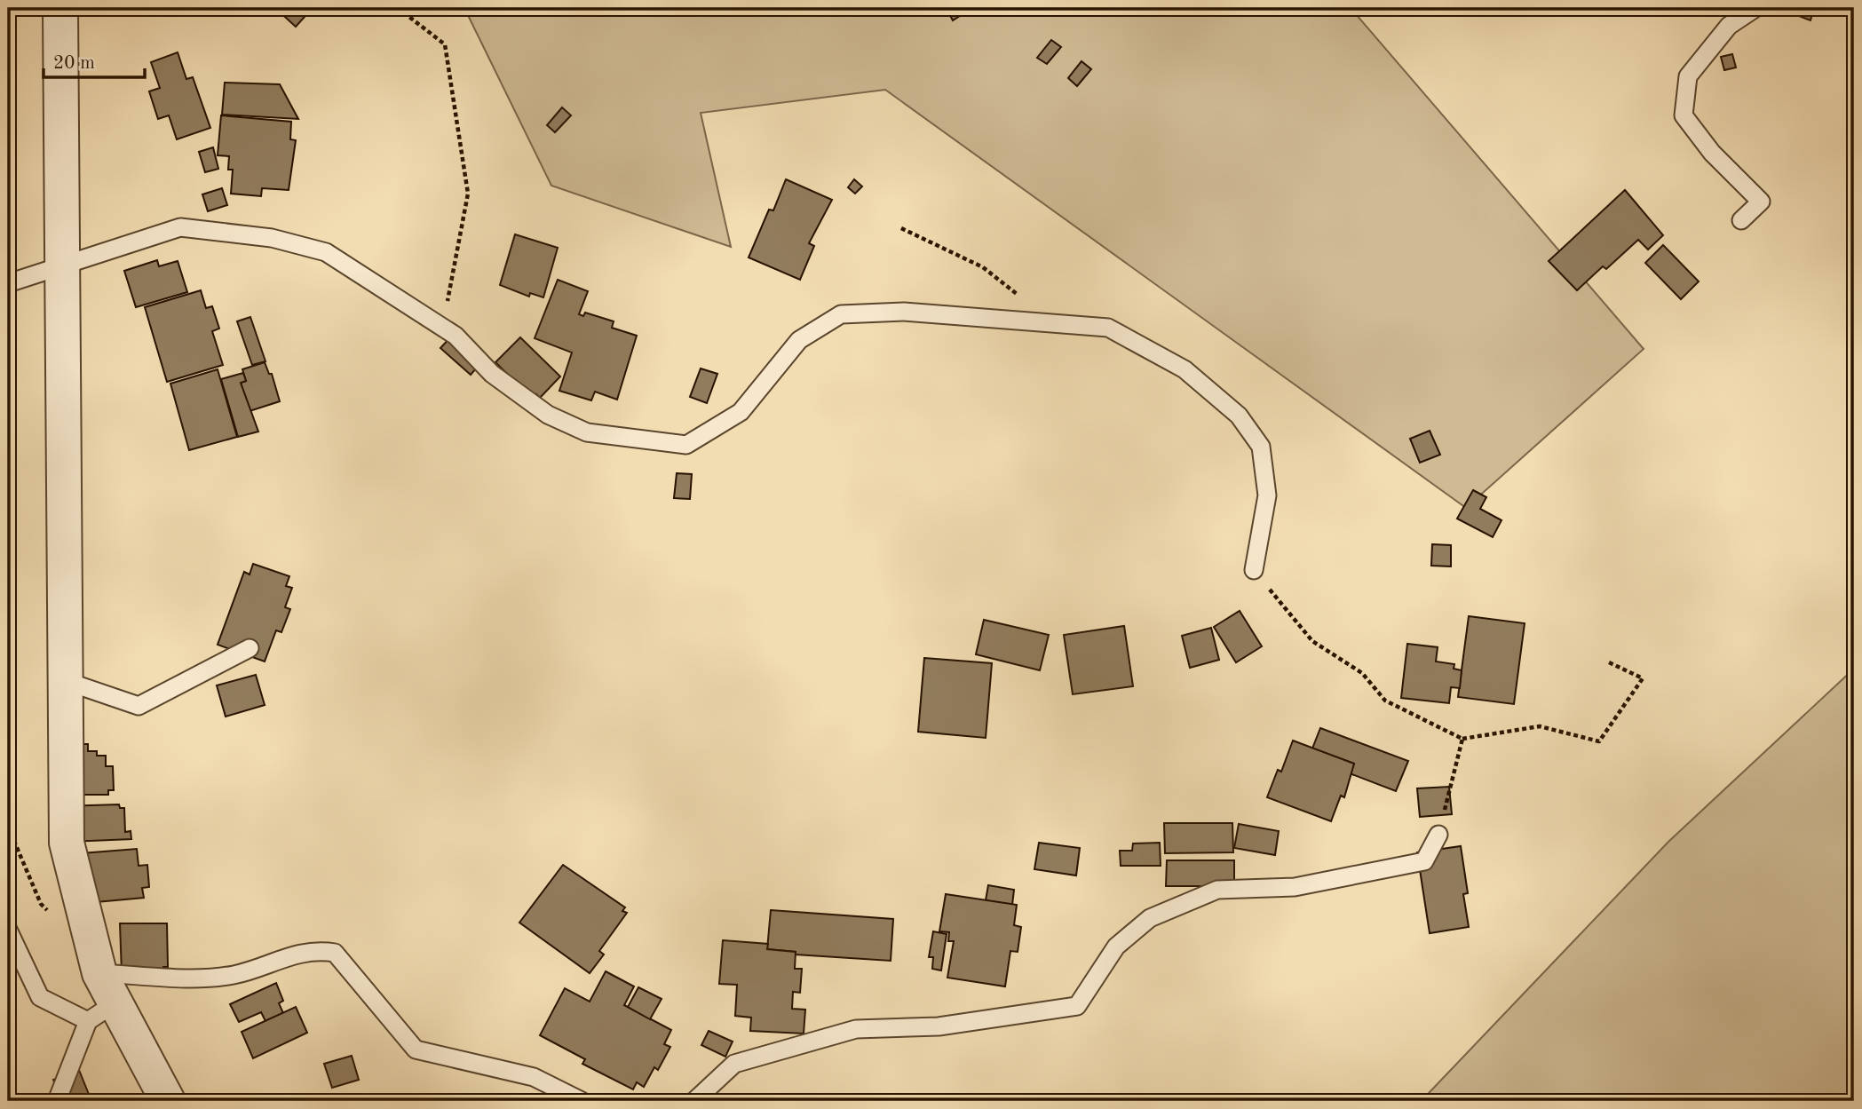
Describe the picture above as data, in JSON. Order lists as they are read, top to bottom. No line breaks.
{"scale_bar":"20 m"}
